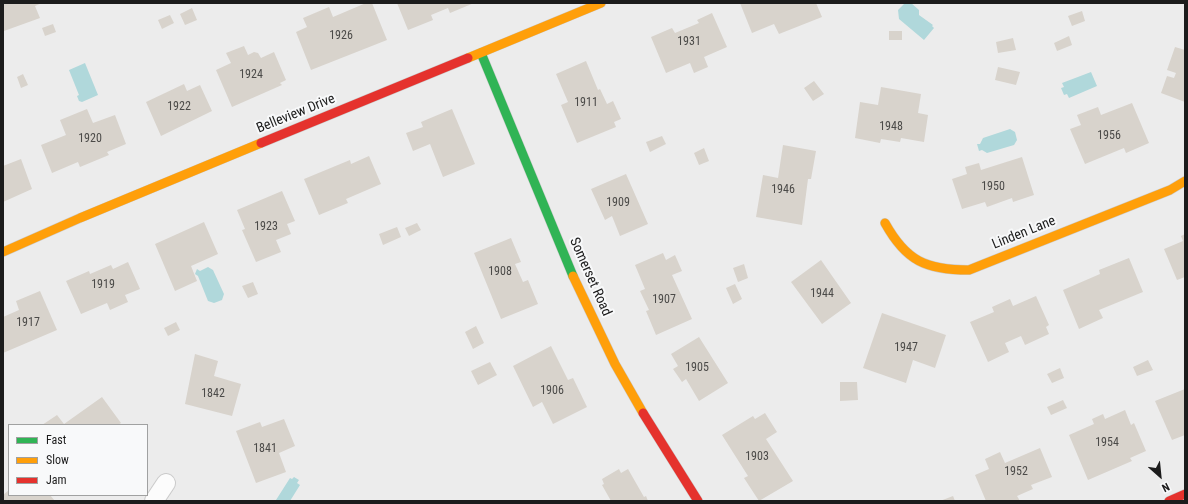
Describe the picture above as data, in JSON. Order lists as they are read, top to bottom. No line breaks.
{"streets":{"street":["Belleview Drive","Linden Lane","Somerset Road"]},"crossings":[["Belleview Drive","Somerset Road"]],"house_numbers":["1926","1931","1924","1911","1922","1948","1956","1920","1950","1946","1909","1923","1908","1919","1944","1907","1917","1947","1905","1906","1842","1954","1841","1903","1952"],"legend":["Fast","Slow","Jam"],"north":"bottom right"}
